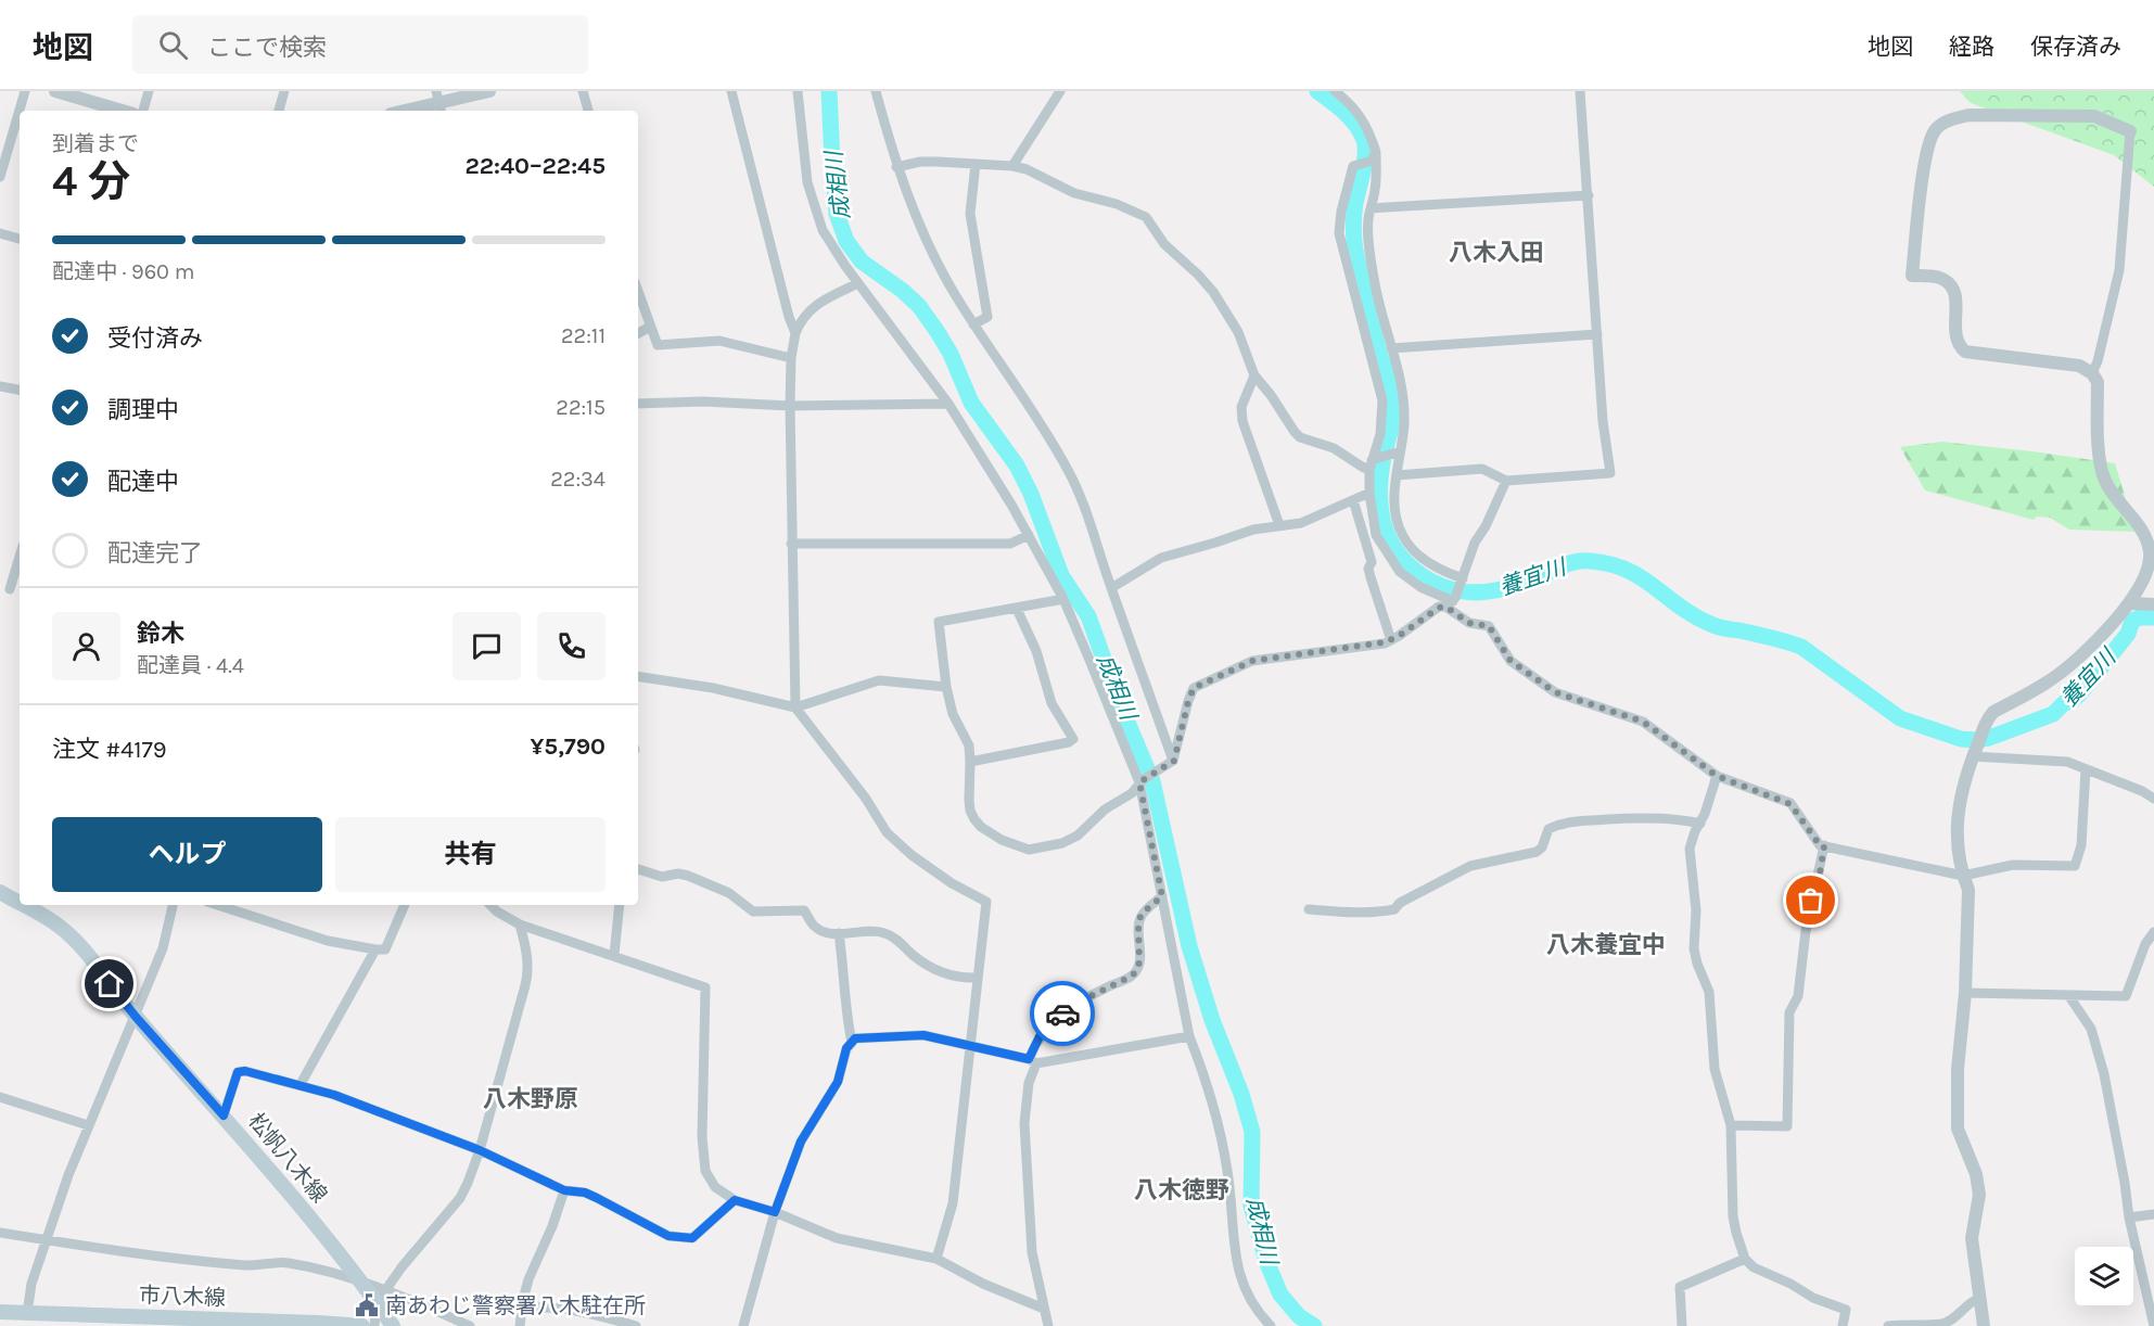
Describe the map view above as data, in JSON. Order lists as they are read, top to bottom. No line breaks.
{"streets":{"main road":["松帆八木線","市八木線"]},"districts":["八木入田","八木養宜中","八木野原","八木徳野"],"water":["成相川","養宜川"],"places":{"public building":["南あわじ警察署八木駐在所"]},"page":{"header":"地図","search":"ここで検索","nav":["地図","経路","保存済み"],"heading":["4 分","到着まで","22:40–22:45"],"panel":["鈴木","配達員 · 4.4","注文 #4179","¥5,790"],"bar":"配達中 · 960 m","list":[["受付済み","22:11"],["調理中","22:15"],["配達中","22:34"],"配達完了"],"buttons":["ヘルプ","共有"]}}
